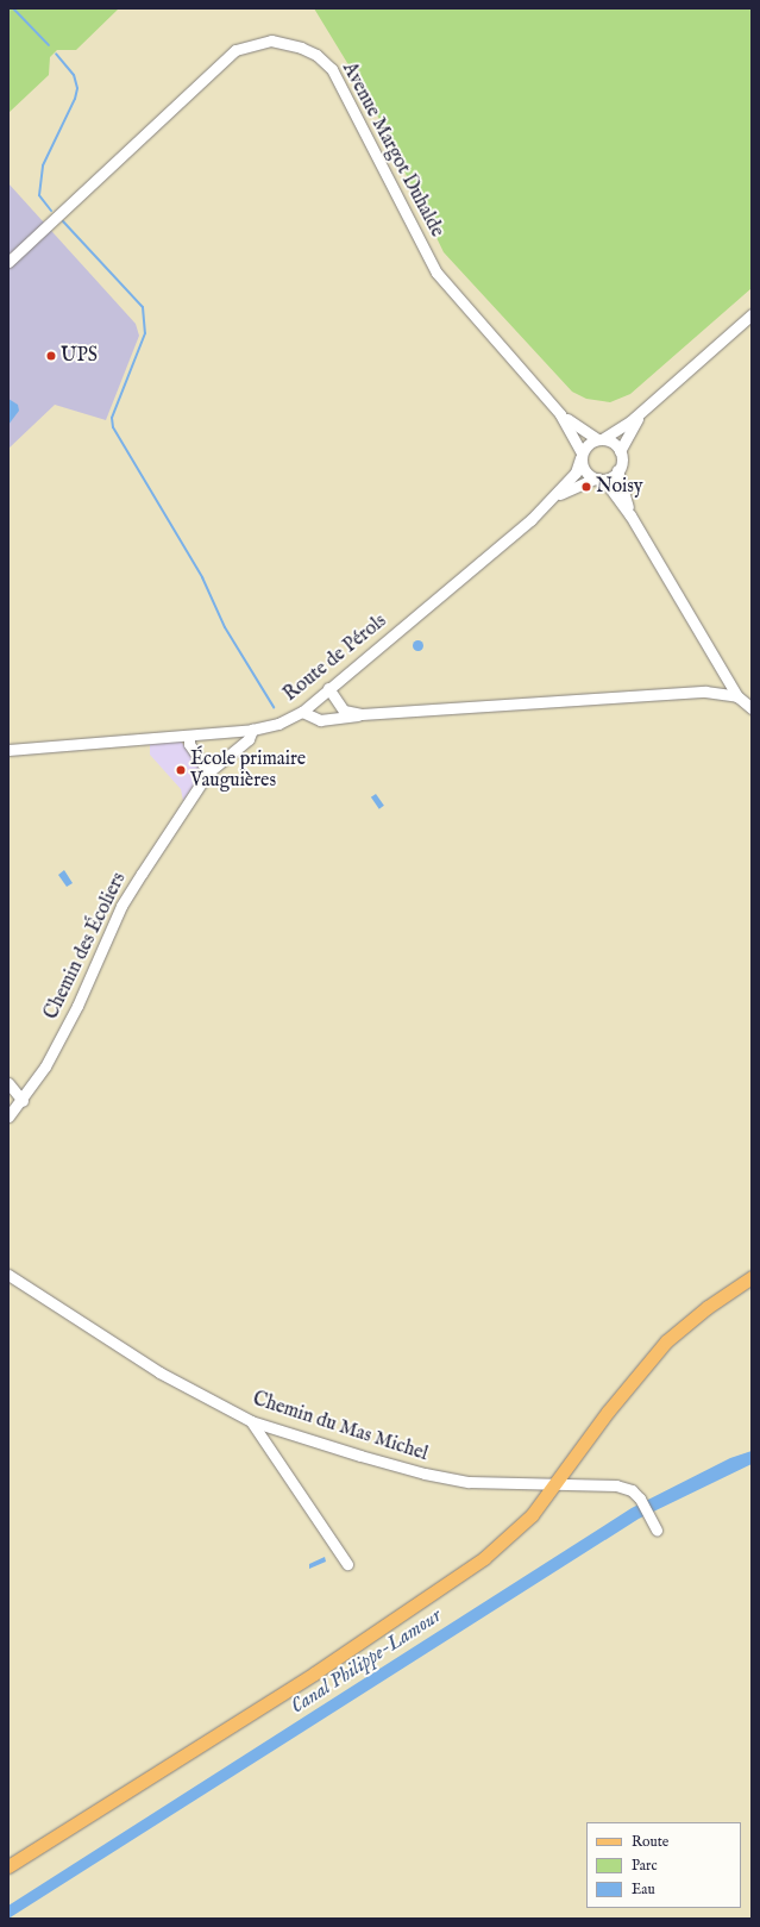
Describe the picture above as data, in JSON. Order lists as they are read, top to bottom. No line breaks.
{"streets":{"street":["Avenue Margot Duhalde","Route de Pérols","Chemin des Écoliers","Chemin du Mas Michel"]},"crossings":[["Avenue Margot Duhalde","Route de Pérols"],["Route de Pérols","Chemin des Écoliers"]],"water":["Canal Philippe-Lamour"],"places":["UPS","Noisy","École primaire Vauguières"],"legend":["Route","Parc","Eau"]}
